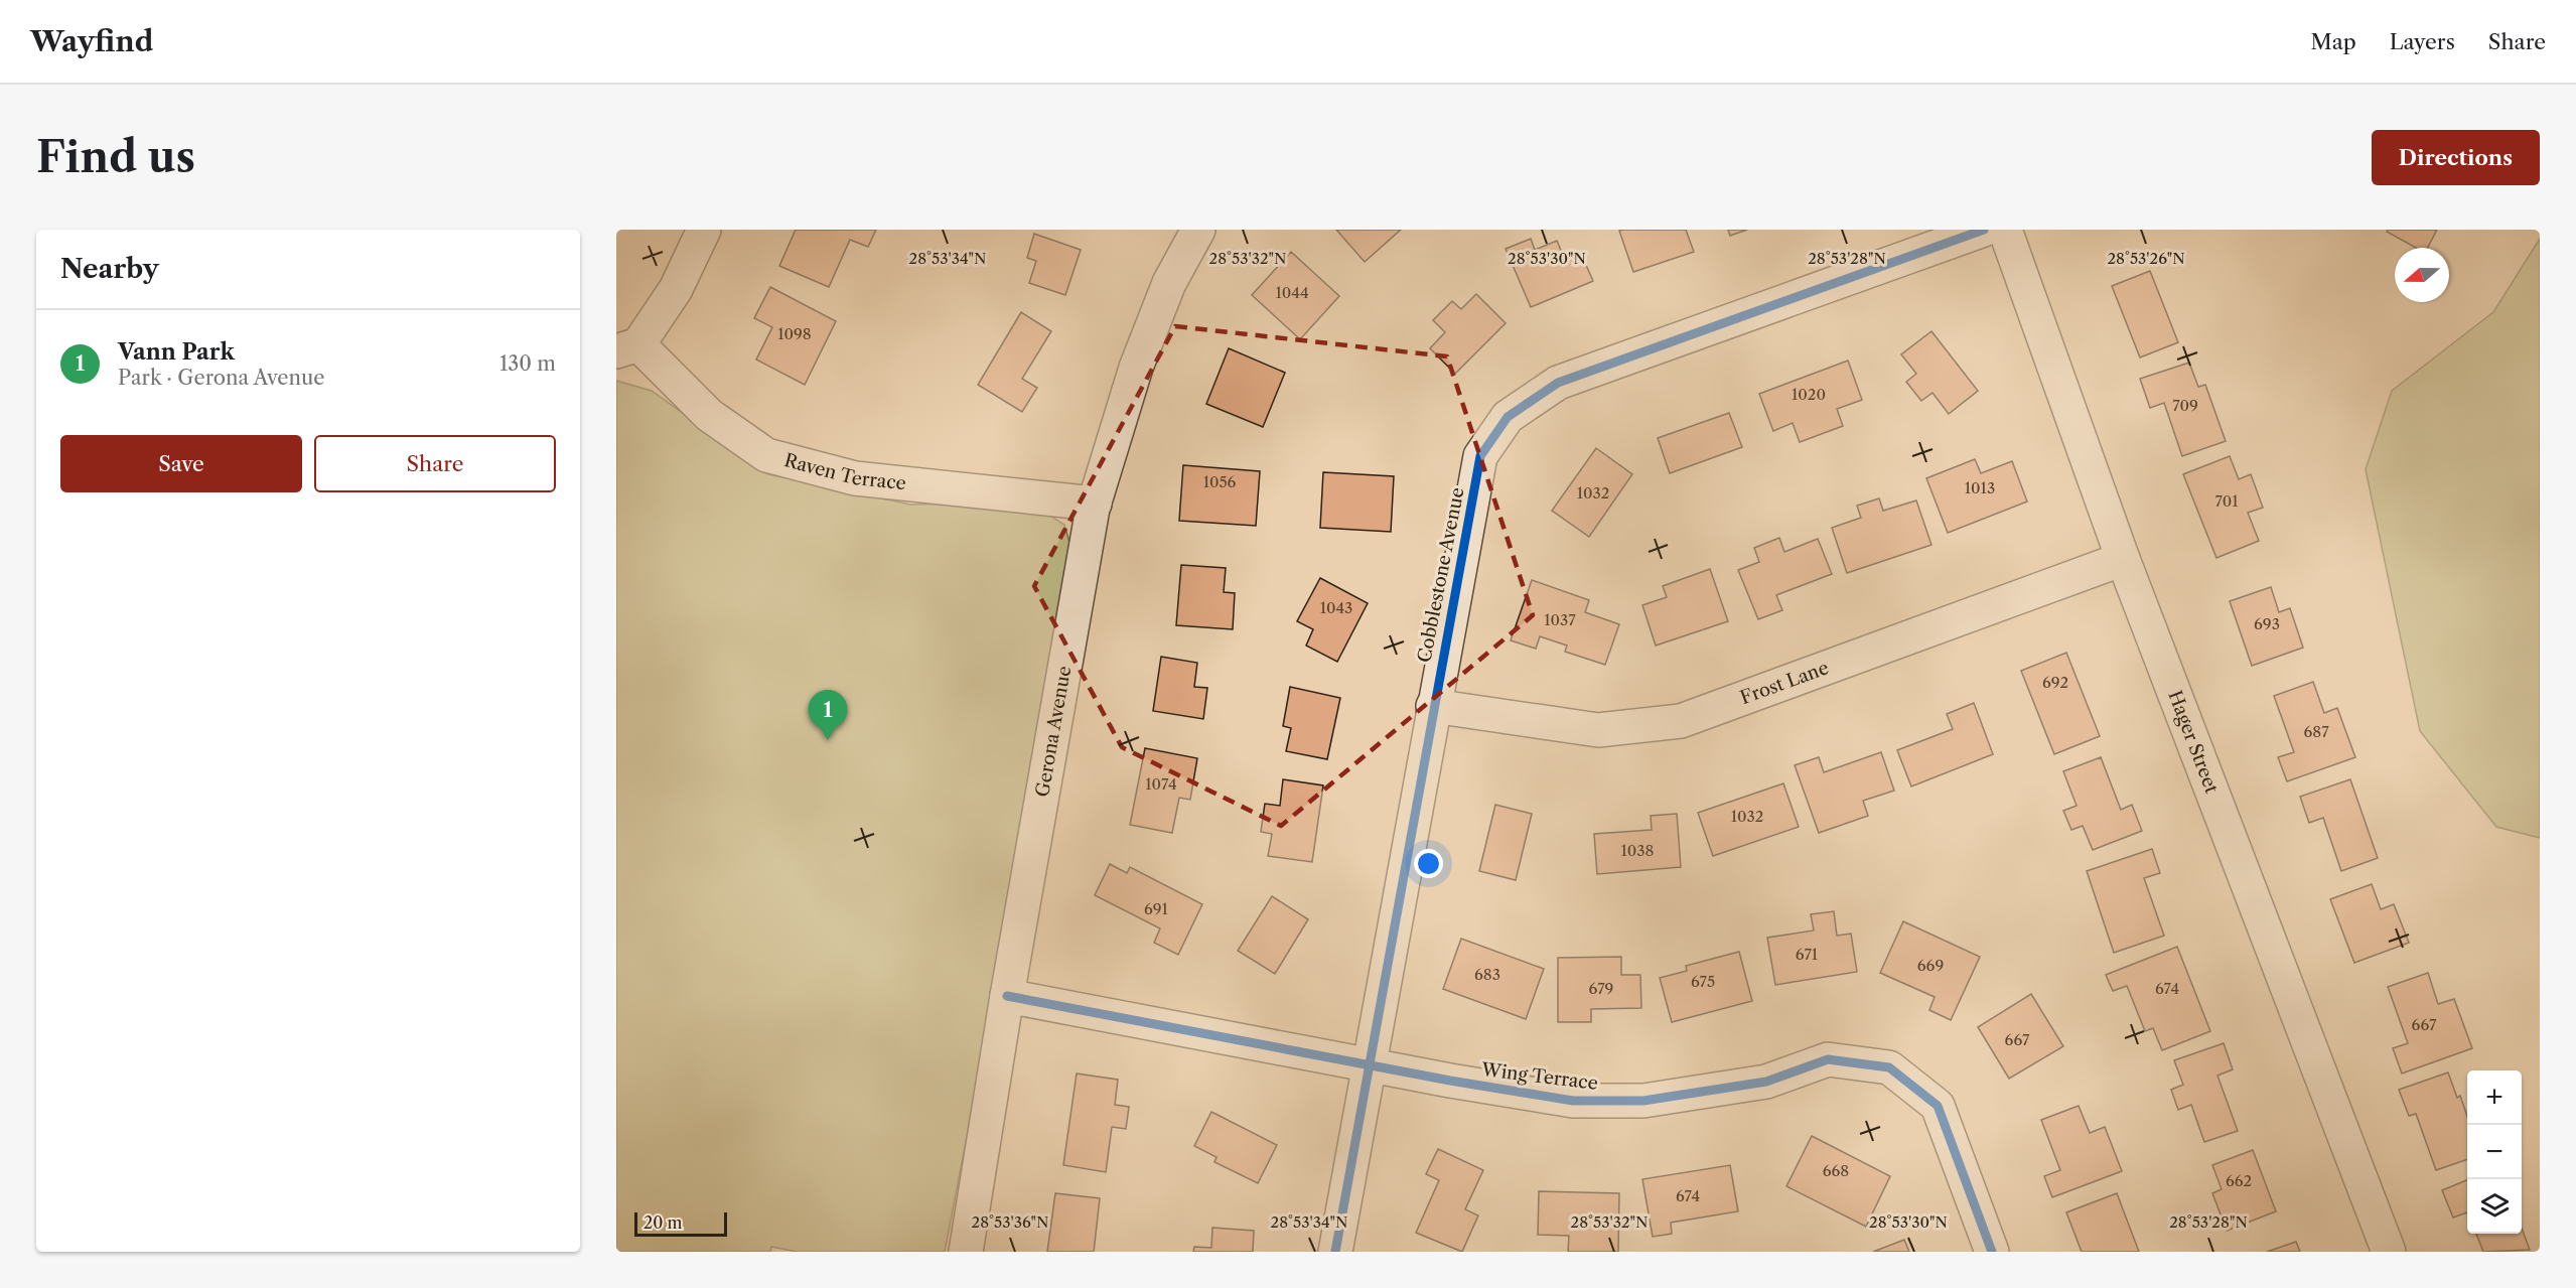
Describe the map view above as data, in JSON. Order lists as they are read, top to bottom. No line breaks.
{"streets":{"street":["Raven Terrace","Cobblestone Avenue","Frost Lane","Gerona Avenue","Hager Street","Wing Terrace"]},"crossings":[["Raven Terrace","Gerona Avenue"],["Cobblestone Avenue","Frost Lane"],["Cobblestone Avenue","Wing Terrace"],["Frost Lane","Hager Street"],["Gerona Avenue","Wing Terrace"]],"house_numbers":["1044","1098","1020","709","1056","1013","1032","701","1043","1037","693","692","687","1074","1032","1038","691","671","669","683","675","679","674","667","667","668","662","674"],"scale_bar":"20 m","north":"left","page":{"header":"Wayfind","nav":["Map","Layers","Share"],"buttons":["Directions",["Save","Share"]],"title":"Find us","heading":"Nearby","list":[{"mark":"1","name":"Vann Park","note":"Park · Gerona Avenue","value":"130 m"}],"pins":"1","map_buttons":["+","−"],"scale":"20 m"},"coordinates":["28°53'34\"N","28°53'32\"N","28°53'30\"N","28°53'28\"N","28°53'26\"N","28°53'36\"N"]}
